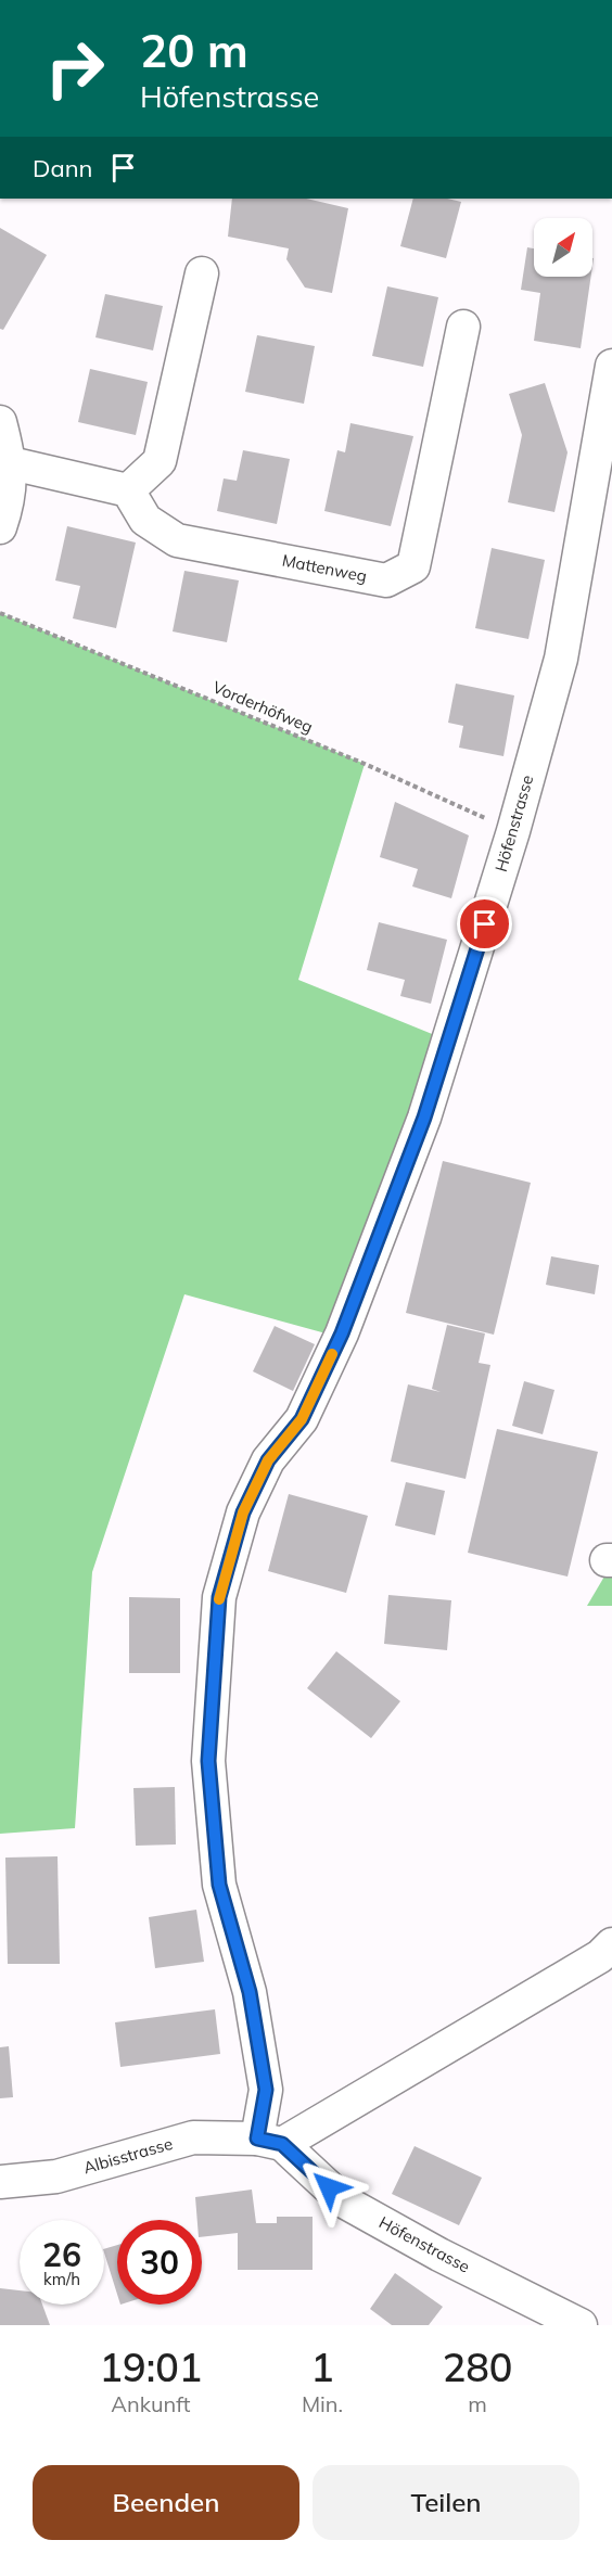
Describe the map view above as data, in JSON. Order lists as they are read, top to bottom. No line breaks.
{"streets":{"street":["Mattenweg","Höfenstrasse","Albisstrasse"],"path":["Vorderhöfweg"]},"crossings":[["Vorderhöfweg","Höfenstrasse"],["Höfenstrasse","Albisstrasse"]],"north":"top right","page":{"turn":["20 m","Höfenstrasse"],"then":"Dann","speed":"26 km/h","limit":"30","eta":["19:01","Ankunft","1","Min.","280","m"],"buttons":["Beenden","Teilen"]}}
